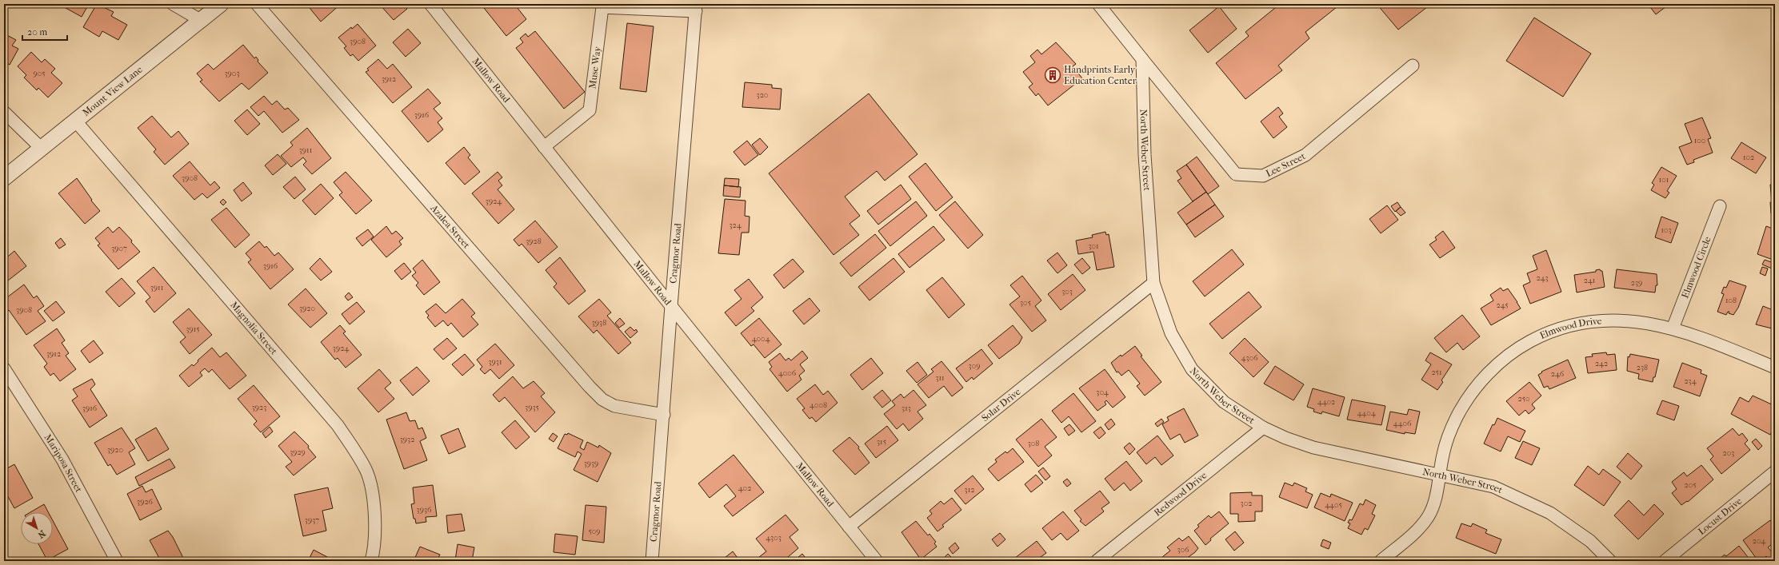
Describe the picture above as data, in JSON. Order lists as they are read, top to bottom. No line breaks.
{"streets":{"street":["Muse Way","Mallow Road","Mount View Lane","North Weber Street","Lee Street","Azalea Street","Cragmor Road","Elmwood Circle","Magnolia Street","Elmwood Drive","Solar Drive","Mariposa Street","Redwood Drive","Locust Drive"]},"crossings":[["Muse Way","Mallow Road"],["Muse Way","Cragmor Road"],["Mallow Road","Cragmor Road"],["Mallow Road","Solar Drive"],["Mount View Lane","Magnolia Street"],["North Weber Street","Lee Street"],["North Weber Street","Elmwood Drive"],["North Weber Street","Solar Drive"],["North Weber Street","Redwood Drive"],["Azalea Street","Cragmor Road"],["Elmwood Circle","Elmwood Drive"]],"places":{"building":["Handprints Early Education Center"]},"house_numbers":["3908","905","3903","3912","320","3916","100","3911","102","3908","101","3924","324","103","3928","301","3907","3916","243","241","239","3911","303","108","305","245","3920","3908","3938","3915","4004","3924","3912","4306","3931","242","309","238","251","4006","246","311","234","304","250","4402","4008","3923","3935","3916","313","4404","4406","3932","315","308","3920","3929","203","3939","205","402","312","3926","302","4405","3936","3937","509","4303","204","306"],"scale_bar":"20 m","north":"bottom right"}
